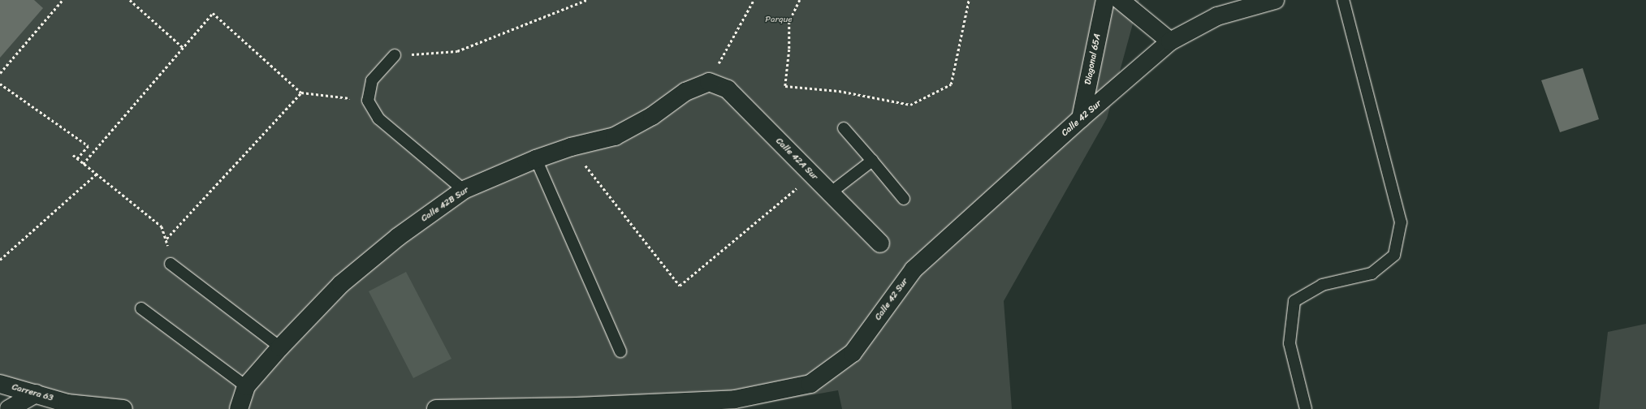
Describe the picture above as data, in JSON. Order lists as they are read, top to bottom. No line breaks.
{"streets":{"street":["Diagonal 65A","Calle 42 Sur","Calle 42A Sur","Calle 42B Sur","Carrera 63"]},"crossings":[["Diagonal 65A","Calle 42 Sur"],["Calle 42A Sur","Calle 42B Sur"]],"parks":["Parque"]}
